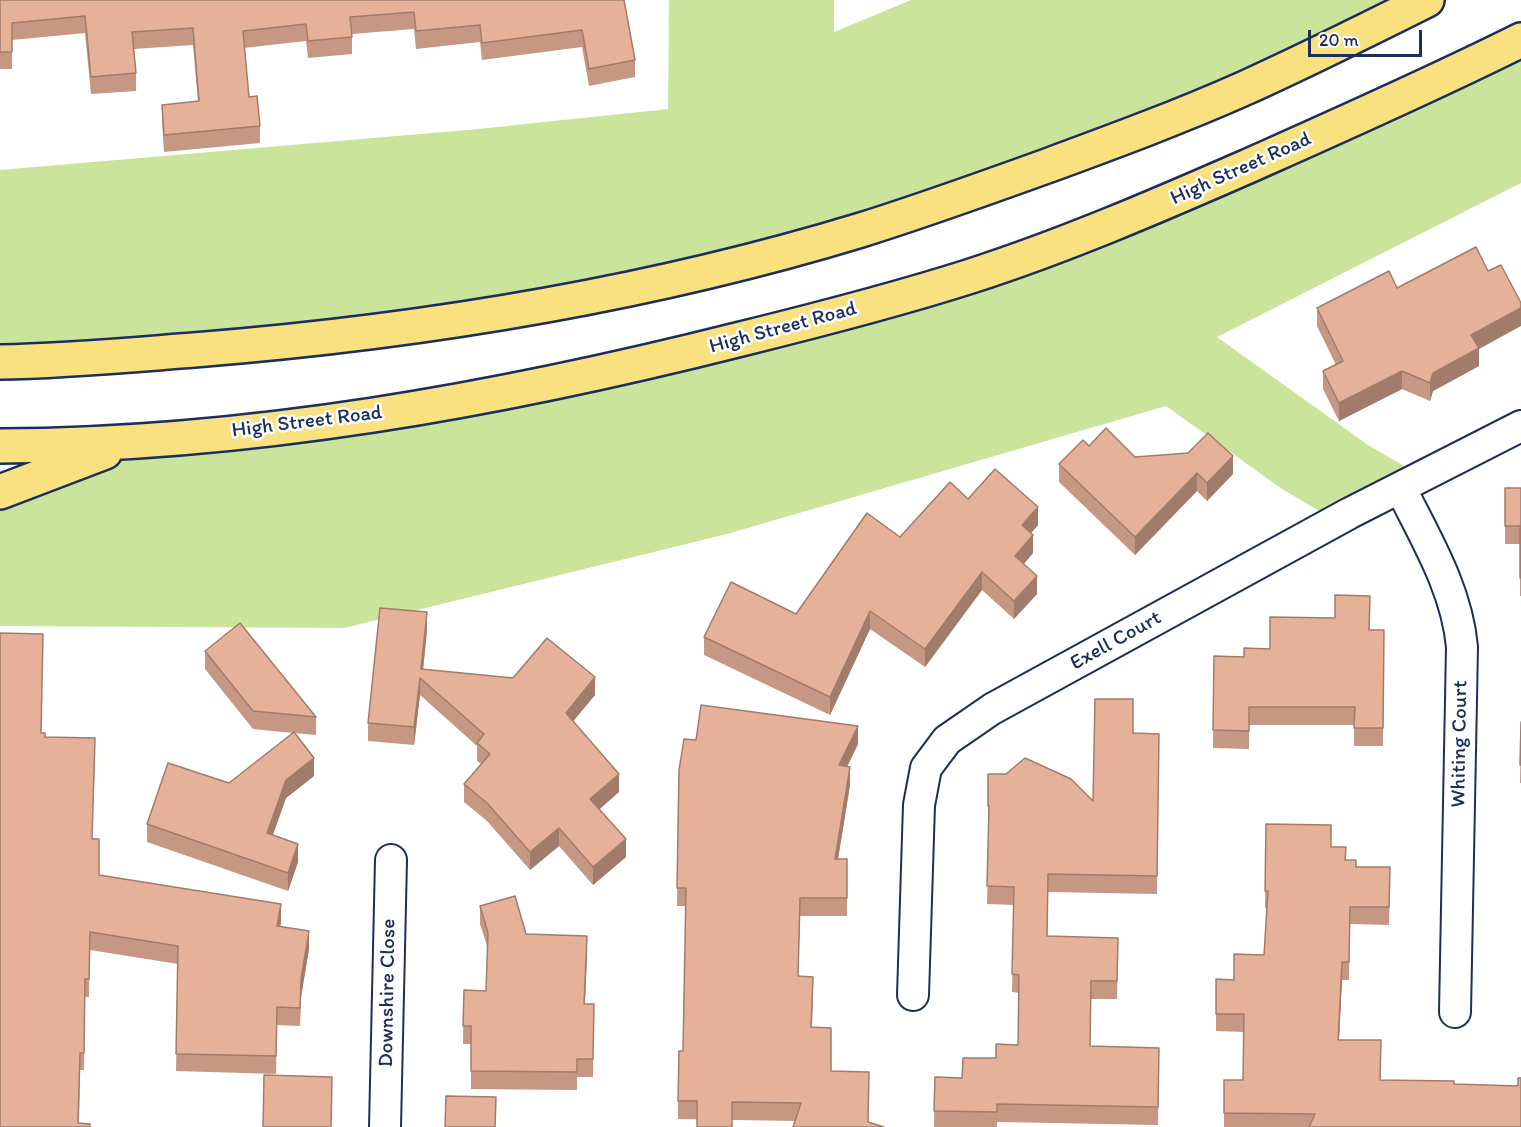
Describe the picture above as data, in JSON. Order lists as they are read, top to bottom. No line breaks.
{"streets":{"main road":["High Street Road"],"street":["Exell Court","Whiting Court","Downshire Close"]},"crossings":[["Exell Court","Whiting Court"]],"scale_bar":"20 m"}
